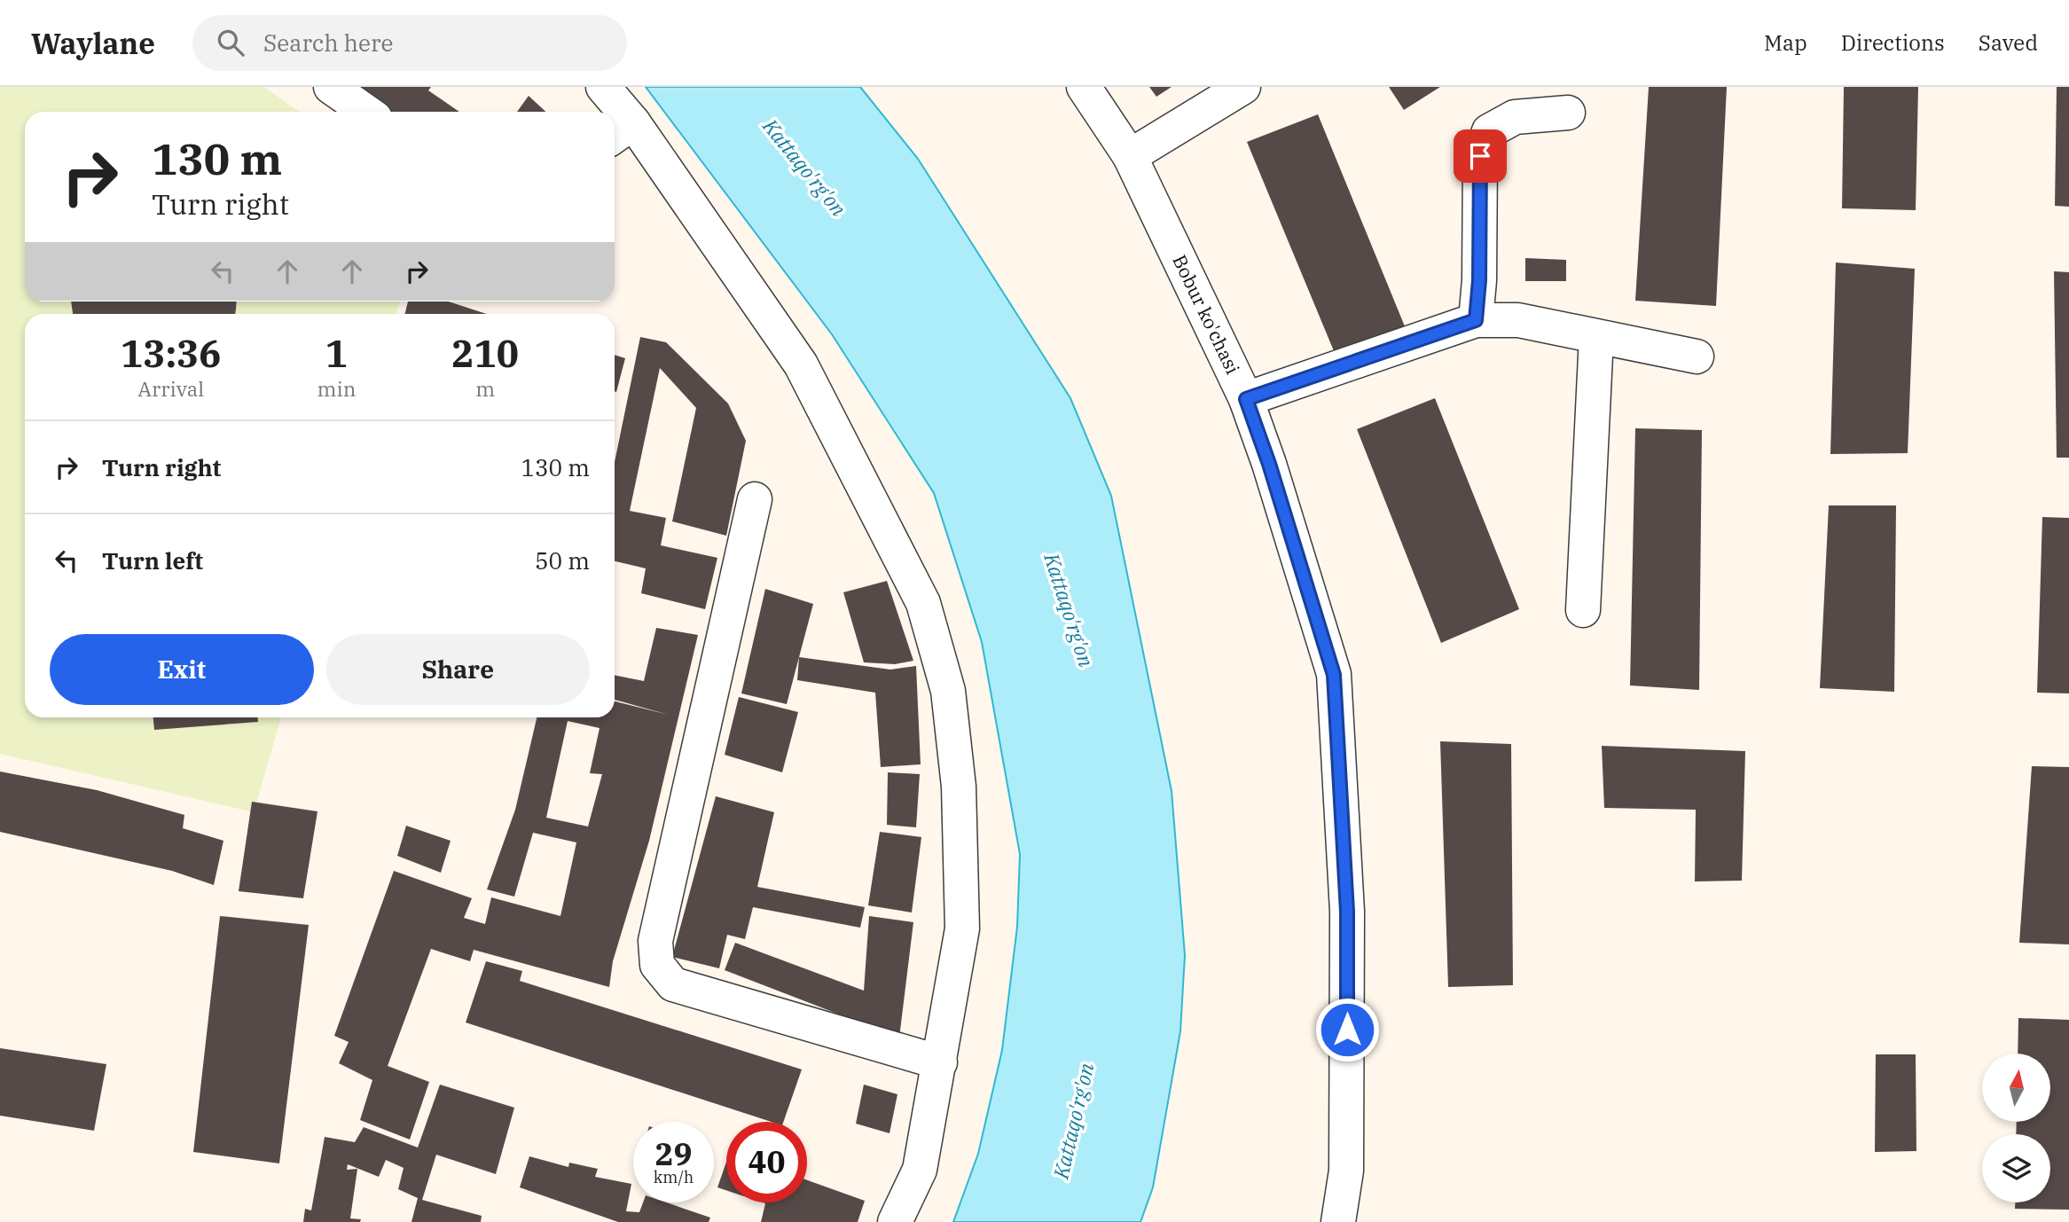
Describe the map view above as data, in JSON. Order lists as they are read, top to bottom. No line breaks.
{"streets":{"street":["Bobur ko'chasi"]},"water":["Kattaqo'rg'on"],"north":"top","page":{"header":"Waylane","search":"Search here","nav":["Map","Directions","Saved"],"turn":["130 m","Turn right"],"eta":["13:36","Arrival","1","min","210","m"],"list":[{"name":"Turn right","value":"130 m"},{"name":"Turn left","value":"50 m"}],"buttons":["Exit","Share"],"speed":"29 km/h","limit":"40"}}
